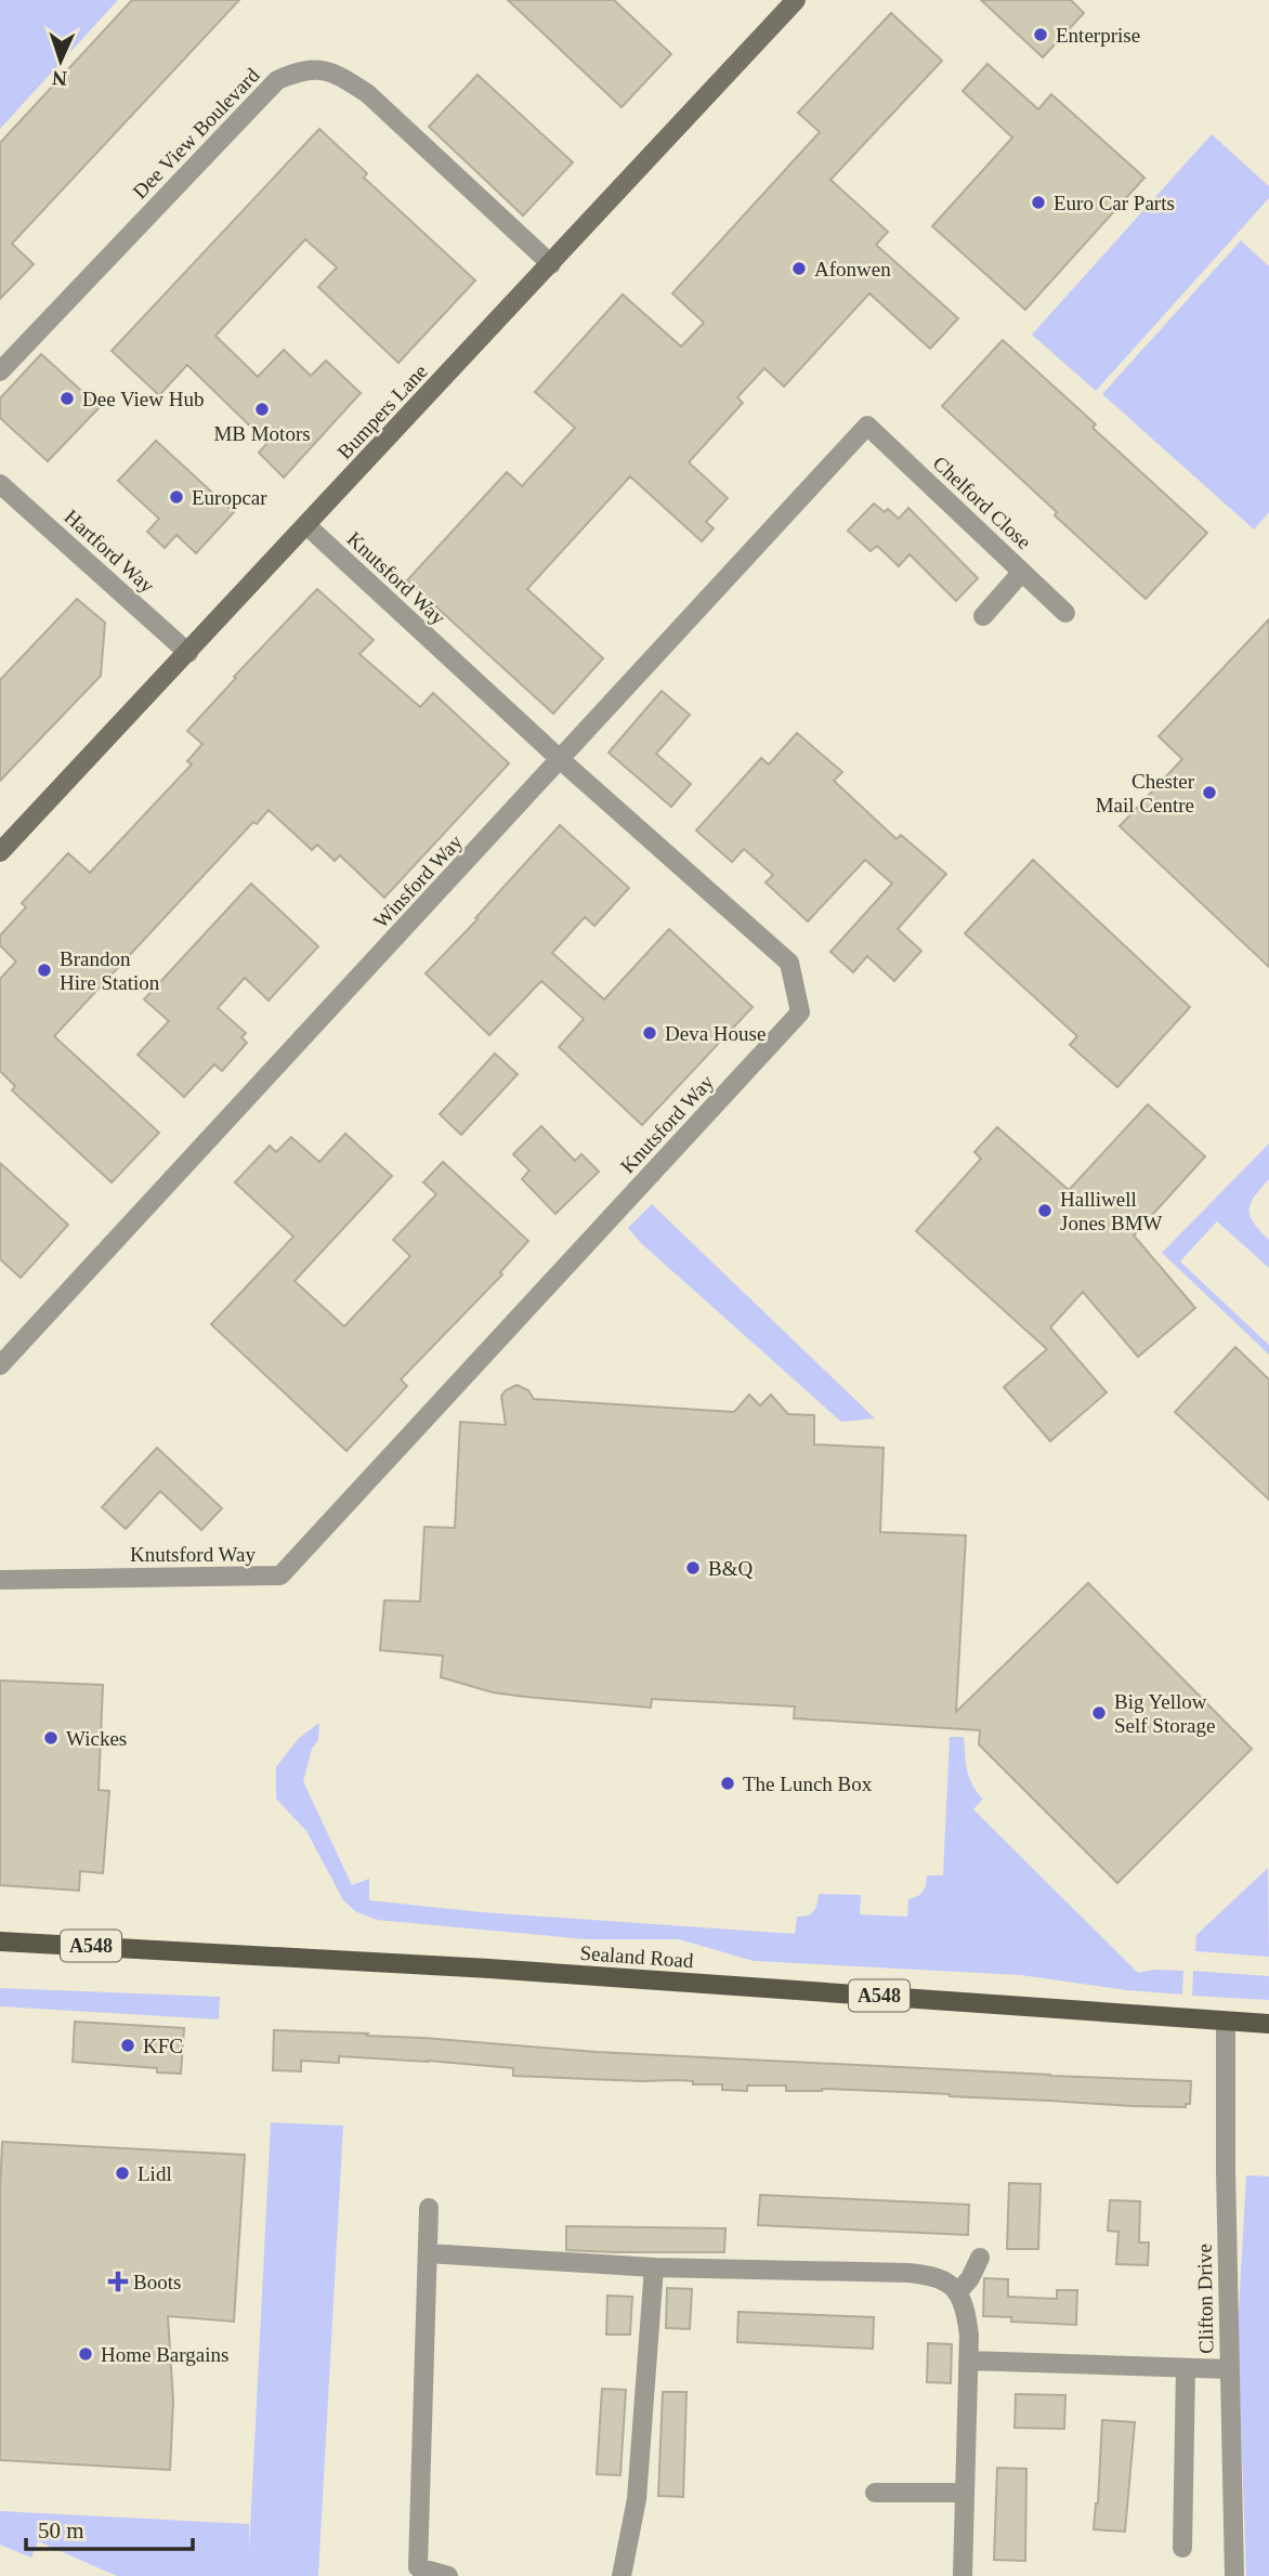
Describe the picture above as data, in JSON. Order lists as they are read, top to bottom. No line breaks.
{"streets":{"main road":["A548","Sealand Road"],"street":["Dee View Boulevard","Bumpers Lane","Chelford Close","Hartford Way","Knutsford Way","Winsford Way","Clifton Drive"]},"crossings":[["Dee View Boulevard","Bumpers Lane"],["Bumpers Lane","Hartford Way"],["Bumpers Lane","Knutsford Way"],["Chelford Close","Winsford Way"],["Knutsford Way","Winsford Way"],["Sealand Road","Clifton Drive"]],"places":{"other":["Enterprise","Euro Car Parts","Afonwen","Dee View Hub","MB Motors","Europcar","Chester Mail Centre","Brandon Hire Station","Deva House","Halliwell Jones BMW","B&Q","Big Yellow Self Storage","Wickes","The Lunch Box","KFC","Lidl","Home Bargains"],"health":["Boots"]},"scale_bar":"50 m","north":"bottom"}
